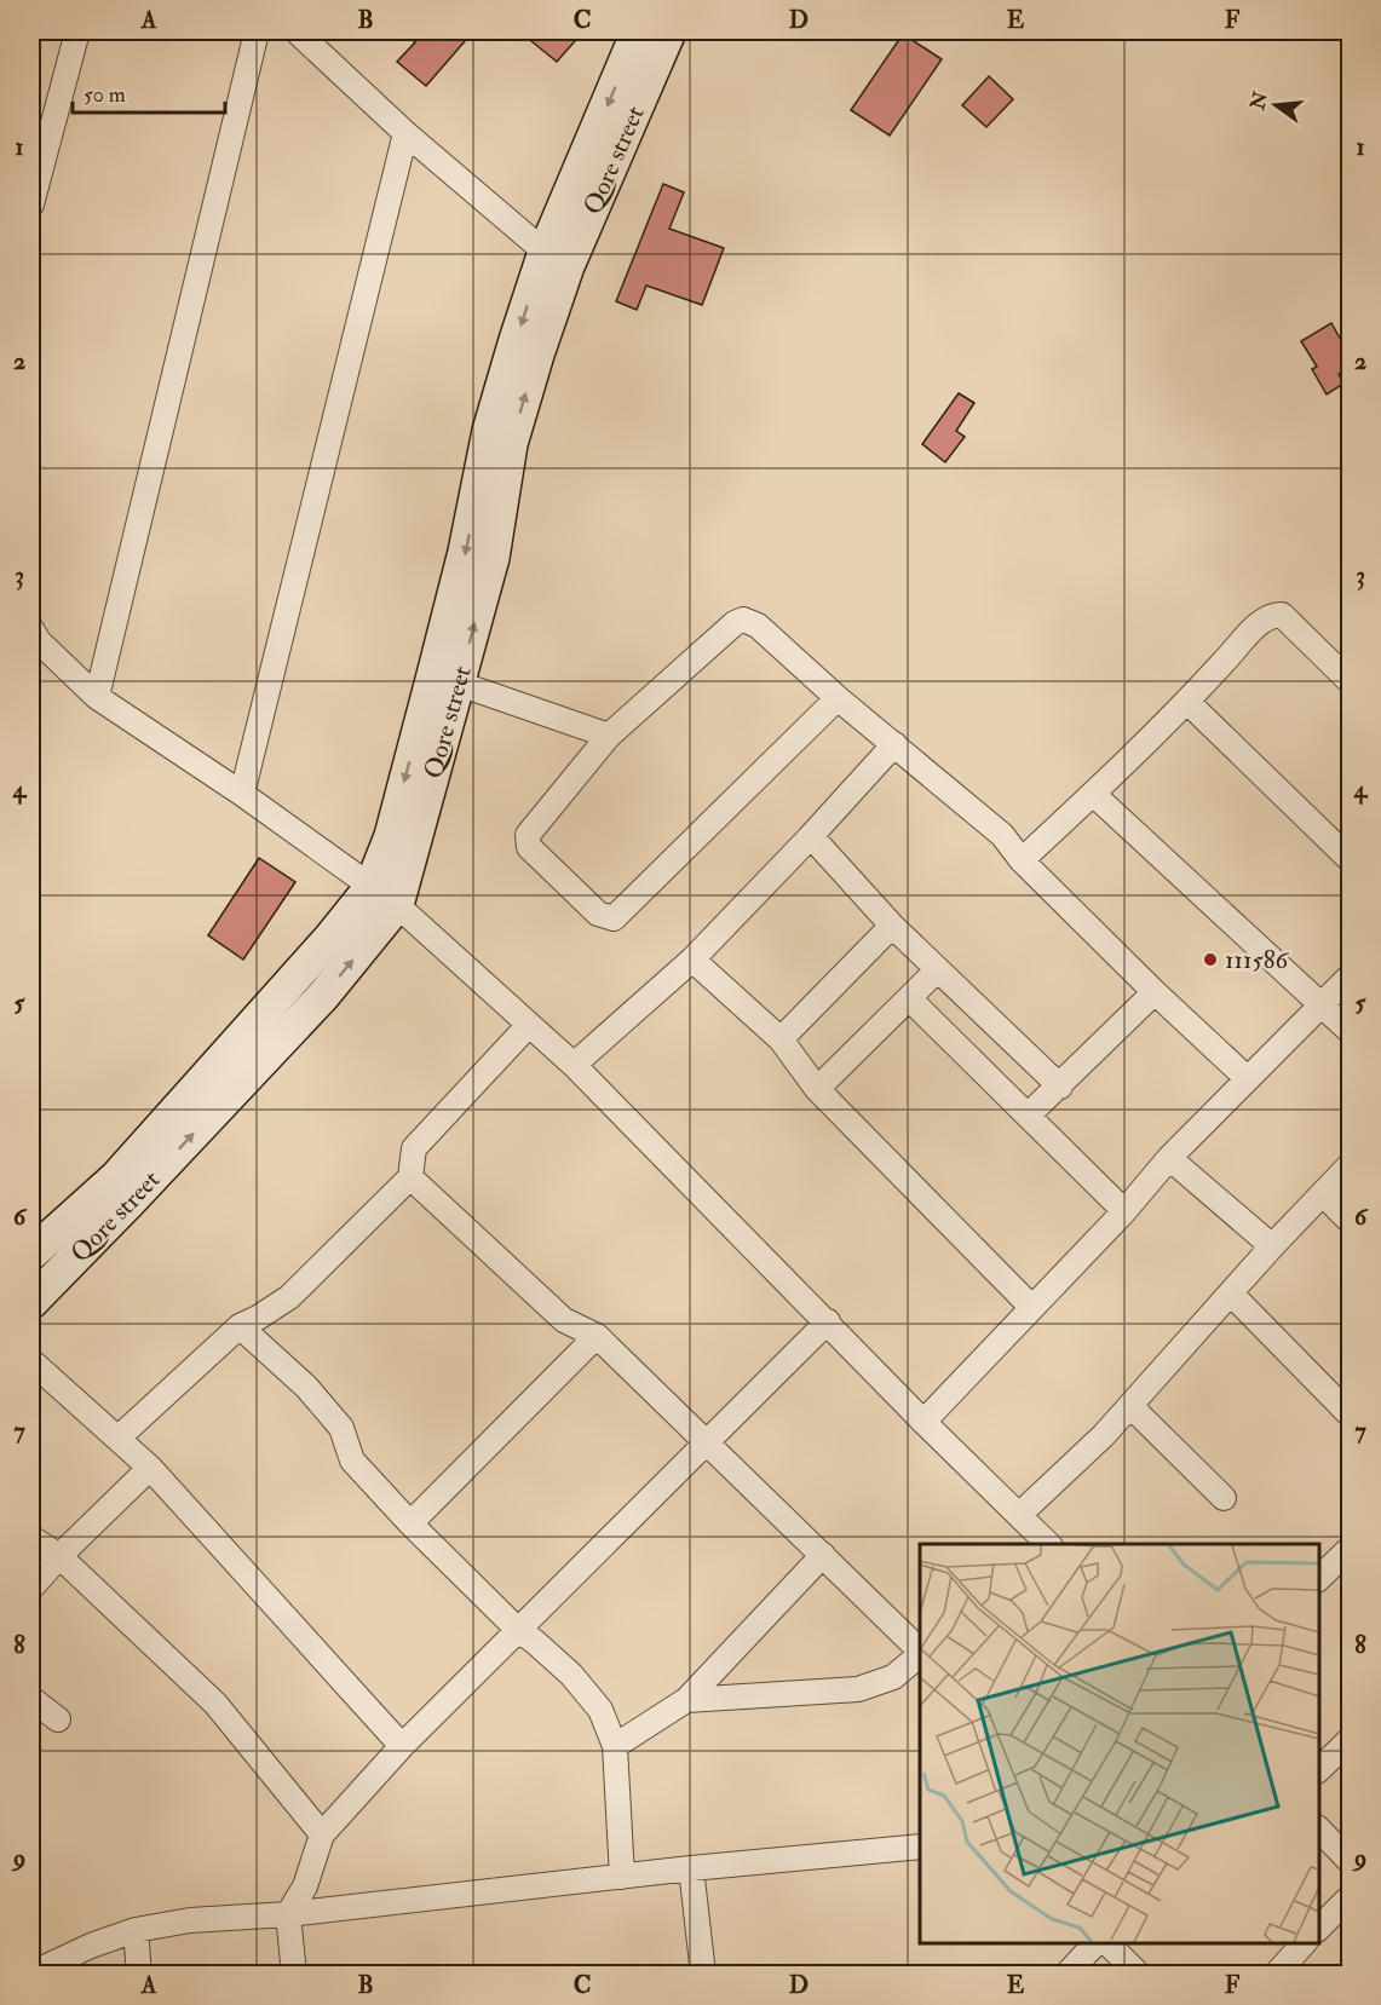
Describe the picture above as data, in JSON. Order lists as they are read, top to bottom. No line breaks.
{"streets":{"street":["Qore street"]},"places":["111586"],"scale_bar":"50 m","north":"left","grid":{"columns":["A","B","C","D","E","F"],"rows":["1","2","3","4","5","6","7","8","9"]}}
